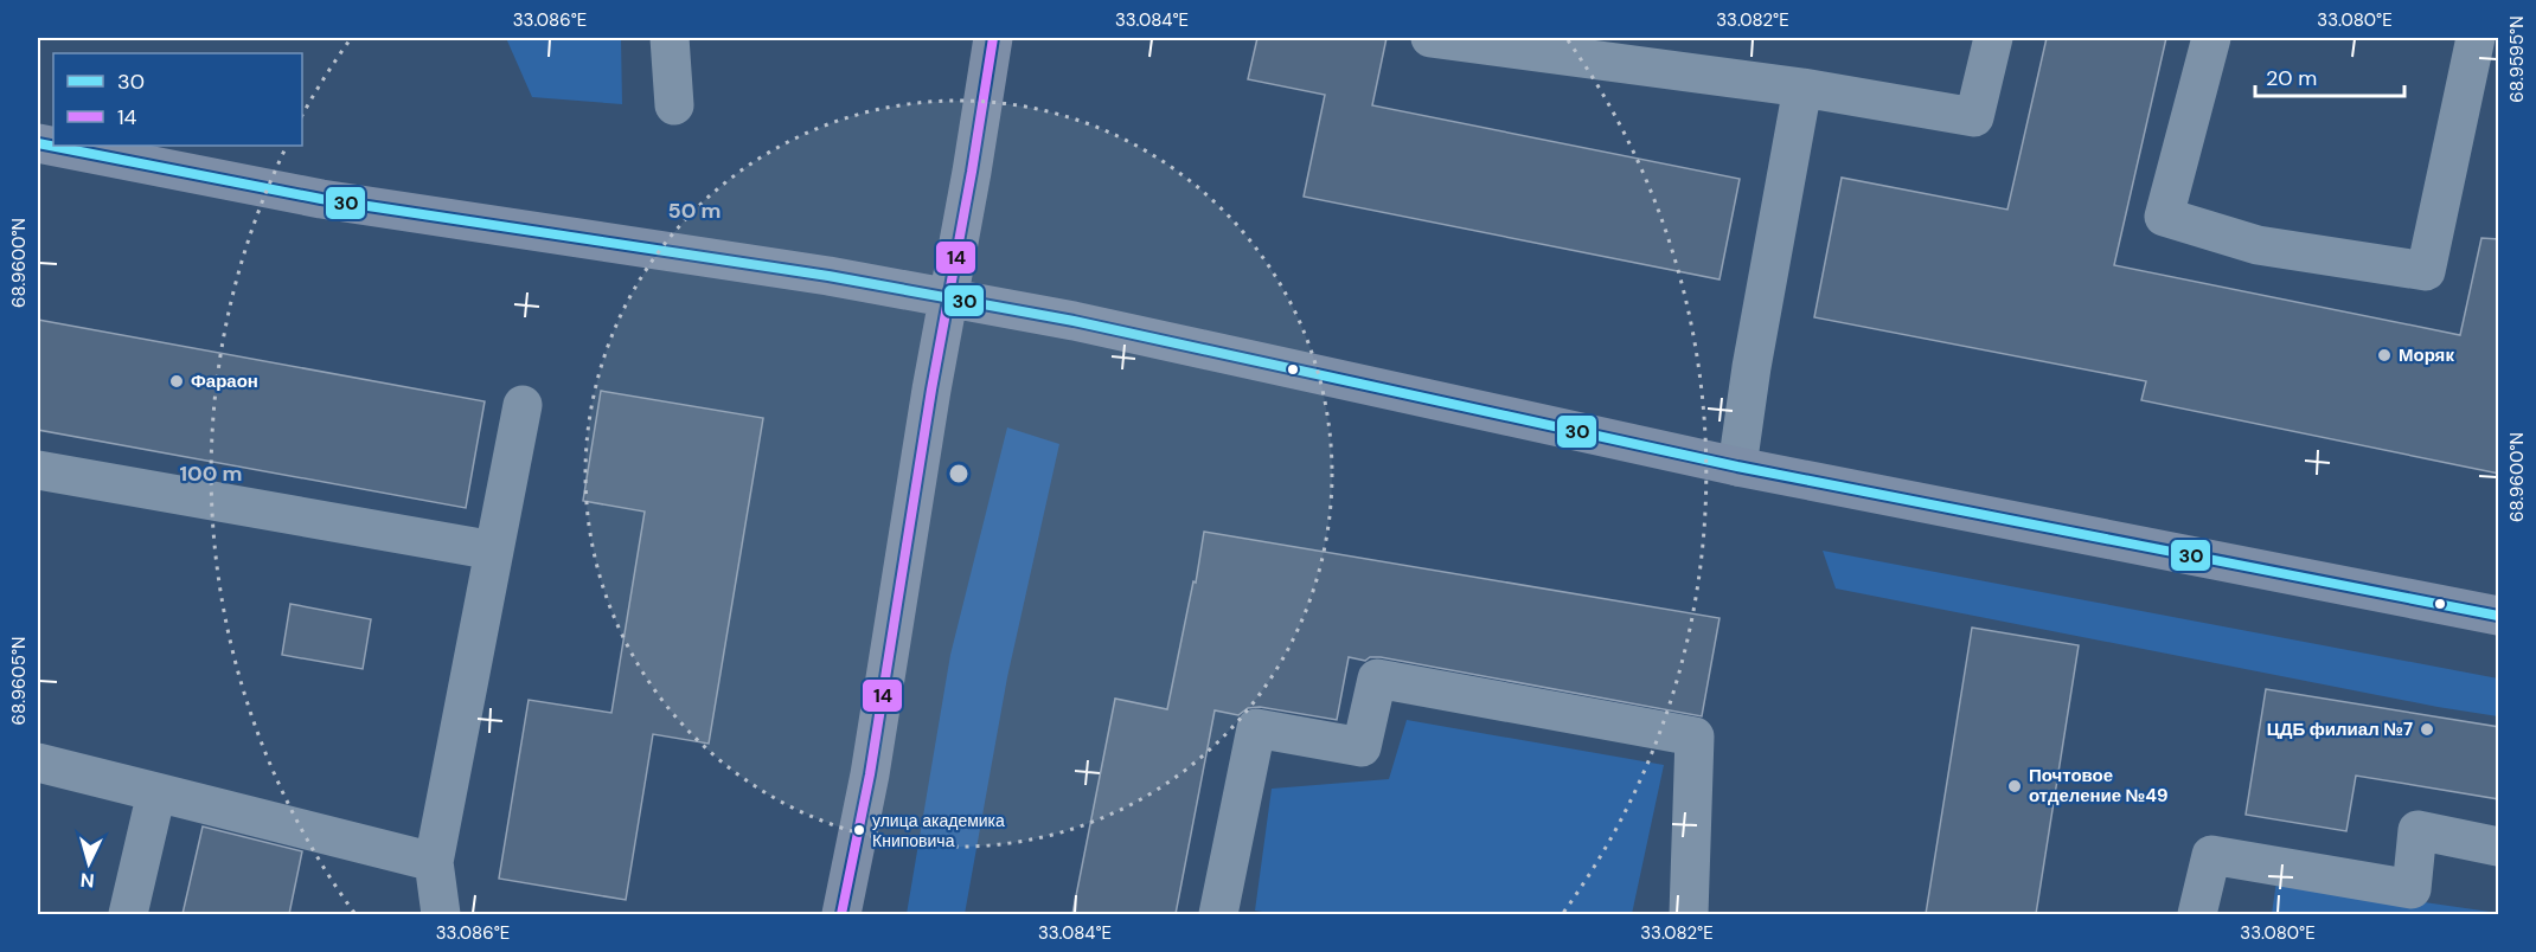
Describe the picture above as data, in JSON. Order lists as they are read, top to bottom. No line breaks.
{"places":["Моряк","Фараон","ЦДБ филиал №7","Почтовое отделение №49","улица академика Книповича"],"lines":["transit line 14","transit line 30"],"legend":["30","14"],"scale_bar":"20 m","north":"bottom","coordinates":["33.086°E","33.084°E","33.082°E","33.080°E","68.9595°N","68.9600°N","68.9605°N"],"rings":["50 m","100 m"]}
